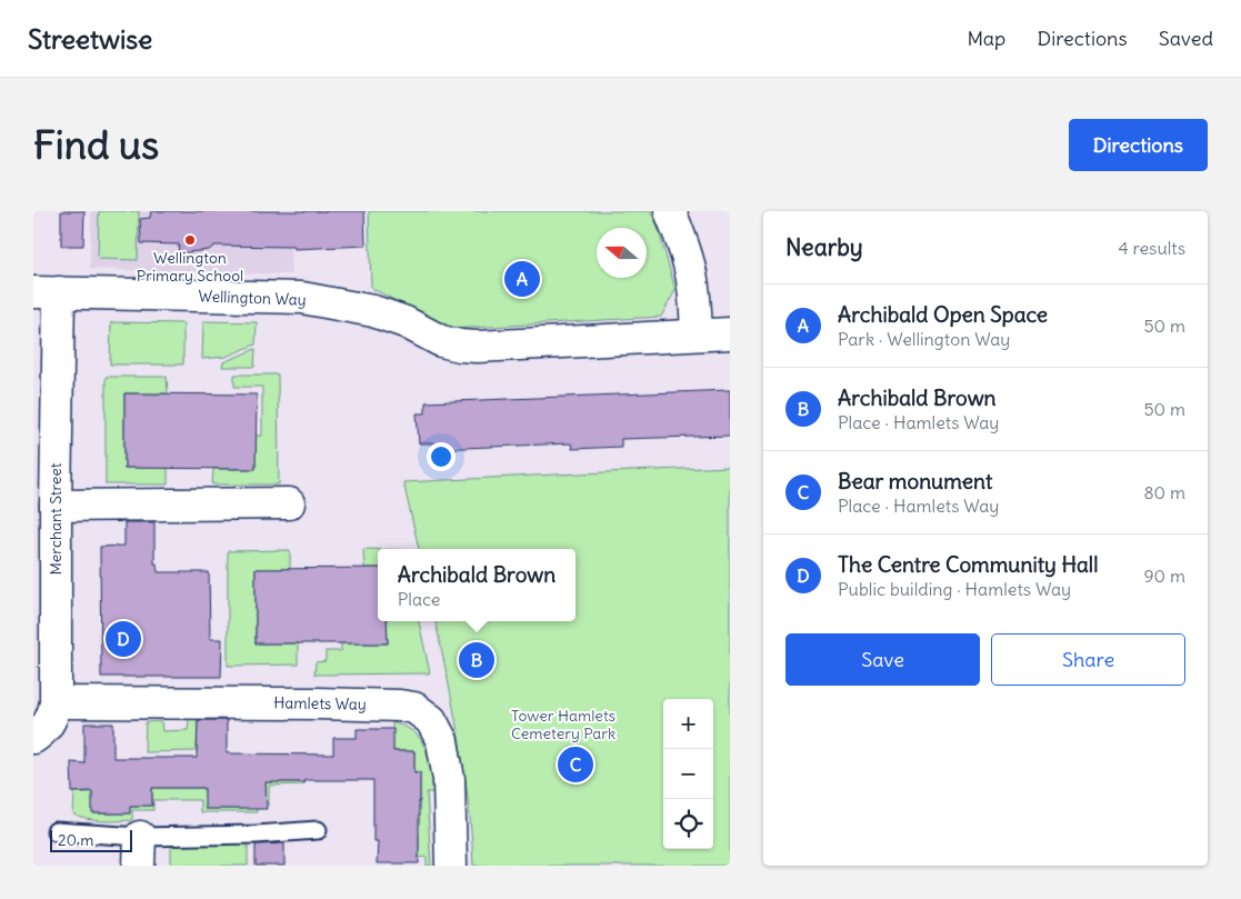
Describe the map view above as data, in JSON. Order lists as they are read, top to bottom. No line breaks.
{"streets":{"street":["Wellington Way","Merchant Street","Hamlets Way"]},"crossings":[["Wellington Way","Merchant Street"],["Merchant Street","Hamlets Way"]],"parks":["Tower Hamlets Cemetery Park"],"places":["Wellington Primary School"],"scale_bar":"20 m","north":"left","page":{"header":"Streetwise","nav":["Map","Directions","Saved"],"buttons":["Directions",["Save","Share"]],"title":"Find us","heading":["Nearby","4 results"],"pins":["A","D","B","C"],"list":[{"mark":"A","name":"Archibald Open Space","note":"Park · Wellington Way","value":"50 m"},{"mark":"B","name":"Archibald Brown","note":"Place · Hamlets Way","value":"50 m"},{"mark":"C","name":"Bear monument","note":"Place · Hamlets Way","value":"80 m"},{"mark":"D","name":"The Centre Community Hall","note":"Public building · Hamlets Way","value":"90 m"}],"popup":["Archibald Brown","Place"],"map_buttons":["+","−"],"scale":"20 m"}}
